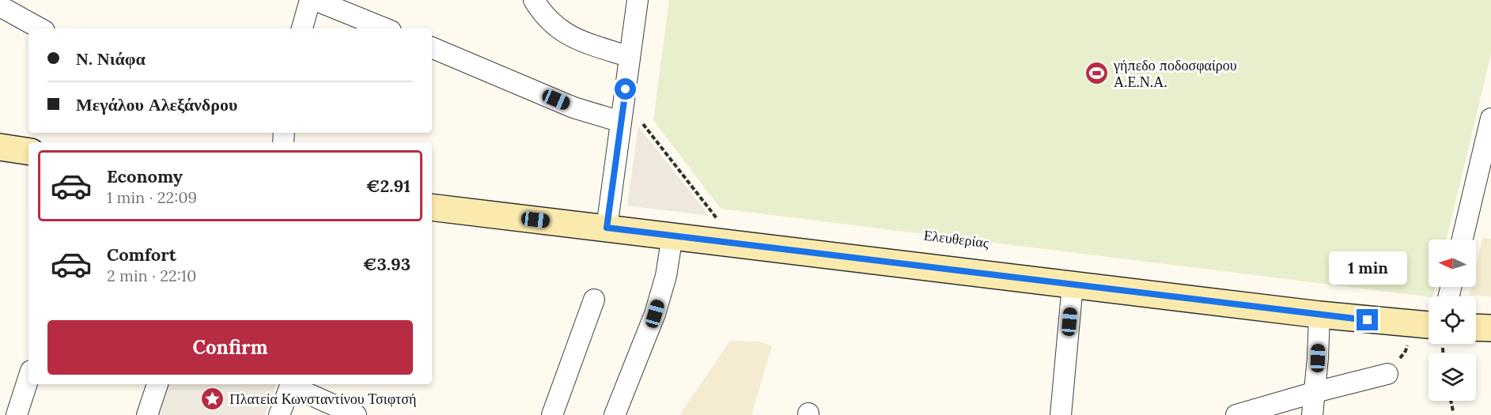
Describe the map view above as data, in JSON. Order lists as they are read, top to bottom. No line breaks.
{"places":{"sports":["γήπεδο ποδοσφαίρου Α.Ε.Ν.Α."],"place":["Πλατεία Κωνσταντίνου Τσιφτσή"]},"north":"left","page":{"banner":["Ν. Νιάφα","Μεγάλου Αλεξάνδρου"],"list":[{"name":"Economy","note":"1 min · 22:09","value":"€2.91"},{"name":"Comfort","note":"2 min · 22:10","value":"€3.93"}],"bubble":"1 min","buttons":"Confirm"}}
